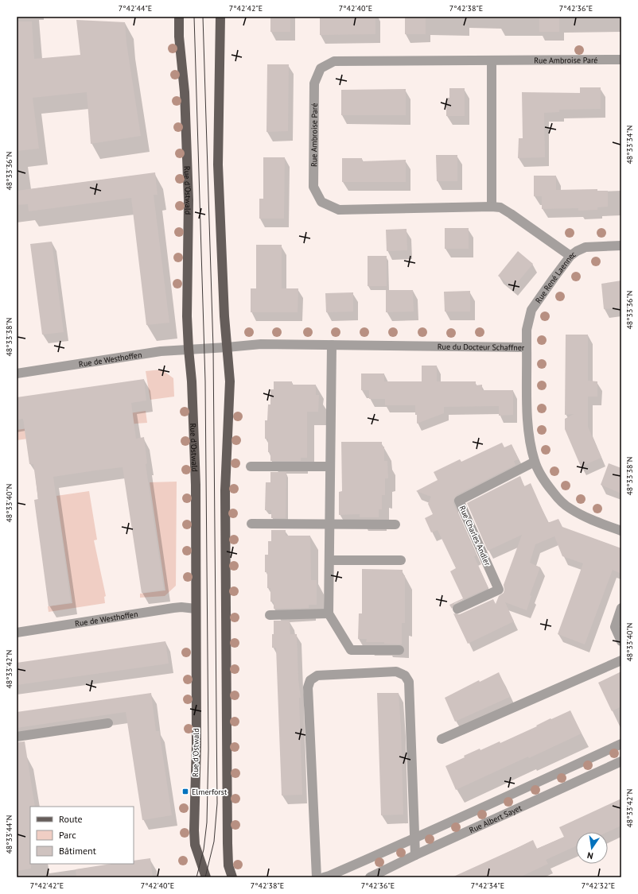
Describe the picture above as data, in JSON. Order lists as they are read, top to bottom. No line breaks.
{"streets":{"main road":["Rue d'Ostwald"],"street":["Rue Ambroise Paré","Rue René Laennec","Rue du Docteur Schaffner","Rue de Westhoffen","Rue Charles Andler","Rue Albert Sayet"]},"crossings":[["Rue Ambroise Paré","Rue René Laennec"],["Rue d'Ostwald","Rue de Westhoffen"],["Rue René Laennec","Rue du Docteur Schaffner"],["Rue du Docteur Schaffner","Rue de Westhoffen"],["Rue du Docteur Schaffner","Rue Charles Andler"]],"places":{"transit":["Elmerforst"]},"legend":["Route","Parc","Bâtiment"],"north":"bottom","coordinates":["7°42'44\"E","7°42'42\"E","7°42'40\"E","7°42'38\"E","7°42'36\"E","48°33'34\"N","48°33'36\"N","48°33'38\"N","48°33'40\"N","48°33'42\"N","48°33'44\"N","7°42'34\"E","7°42'32\"E"]}
